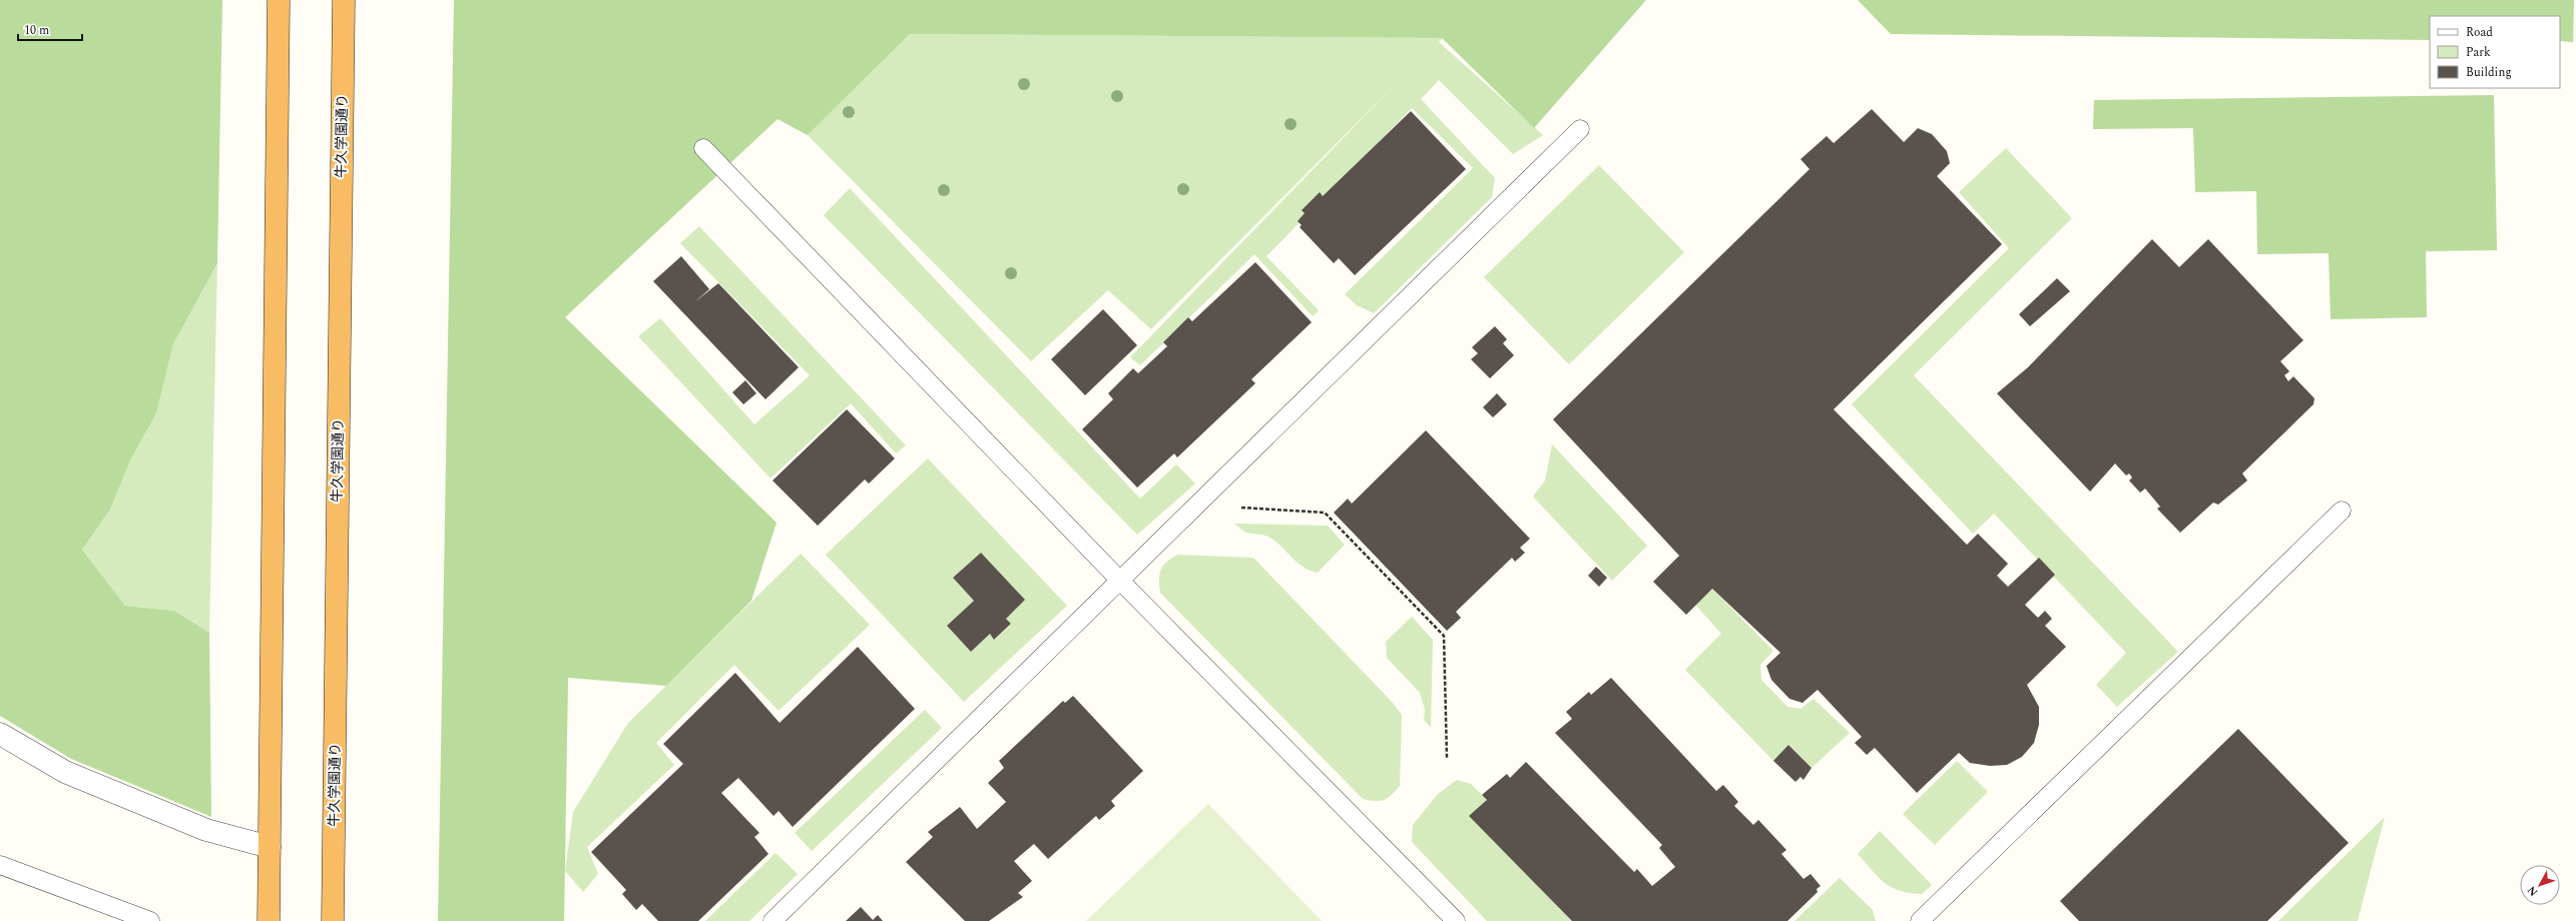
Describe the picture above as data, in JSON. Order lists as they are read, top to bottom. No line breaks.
{"streets":{"highway":["牛久学園通り"]},"legend":["Road","Park","Building"],"scale_bar":"10 m","north":"bottom left"}
